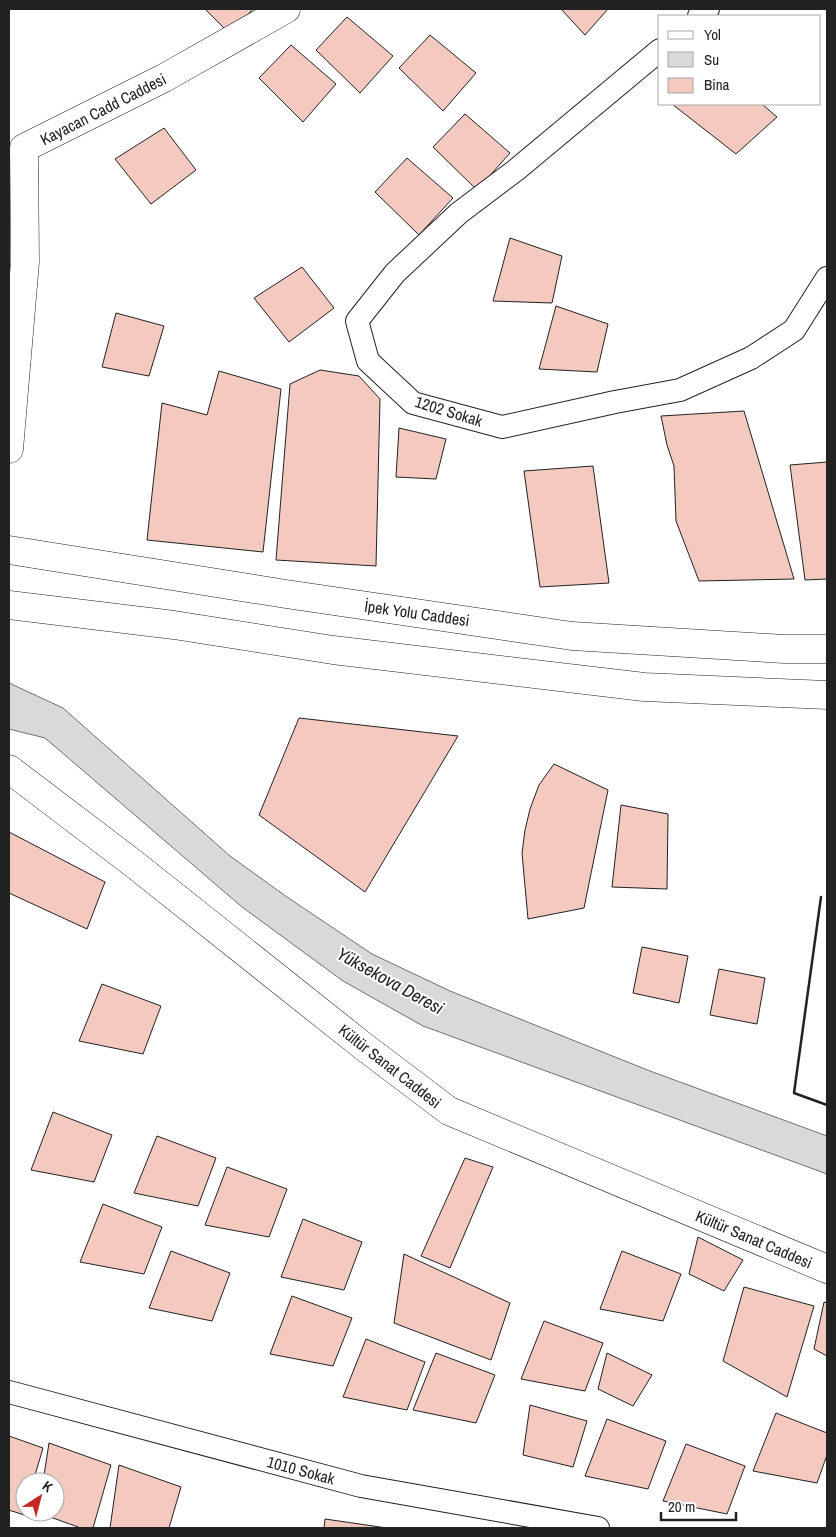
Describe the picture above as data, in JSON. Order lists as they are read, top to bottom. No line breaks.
{"streets":{"main road":["Kayacan Cadd Caddesi","İpek Yolu Caddesi","Kültür Sanat Caddesi"],"street":["1202 Sokak","1010 Sokak"]},"water":["Yüksekova Deresi"],"legend":["Yol","Su","Bina"],"scale_bar":"20 m","north":"top right"}
